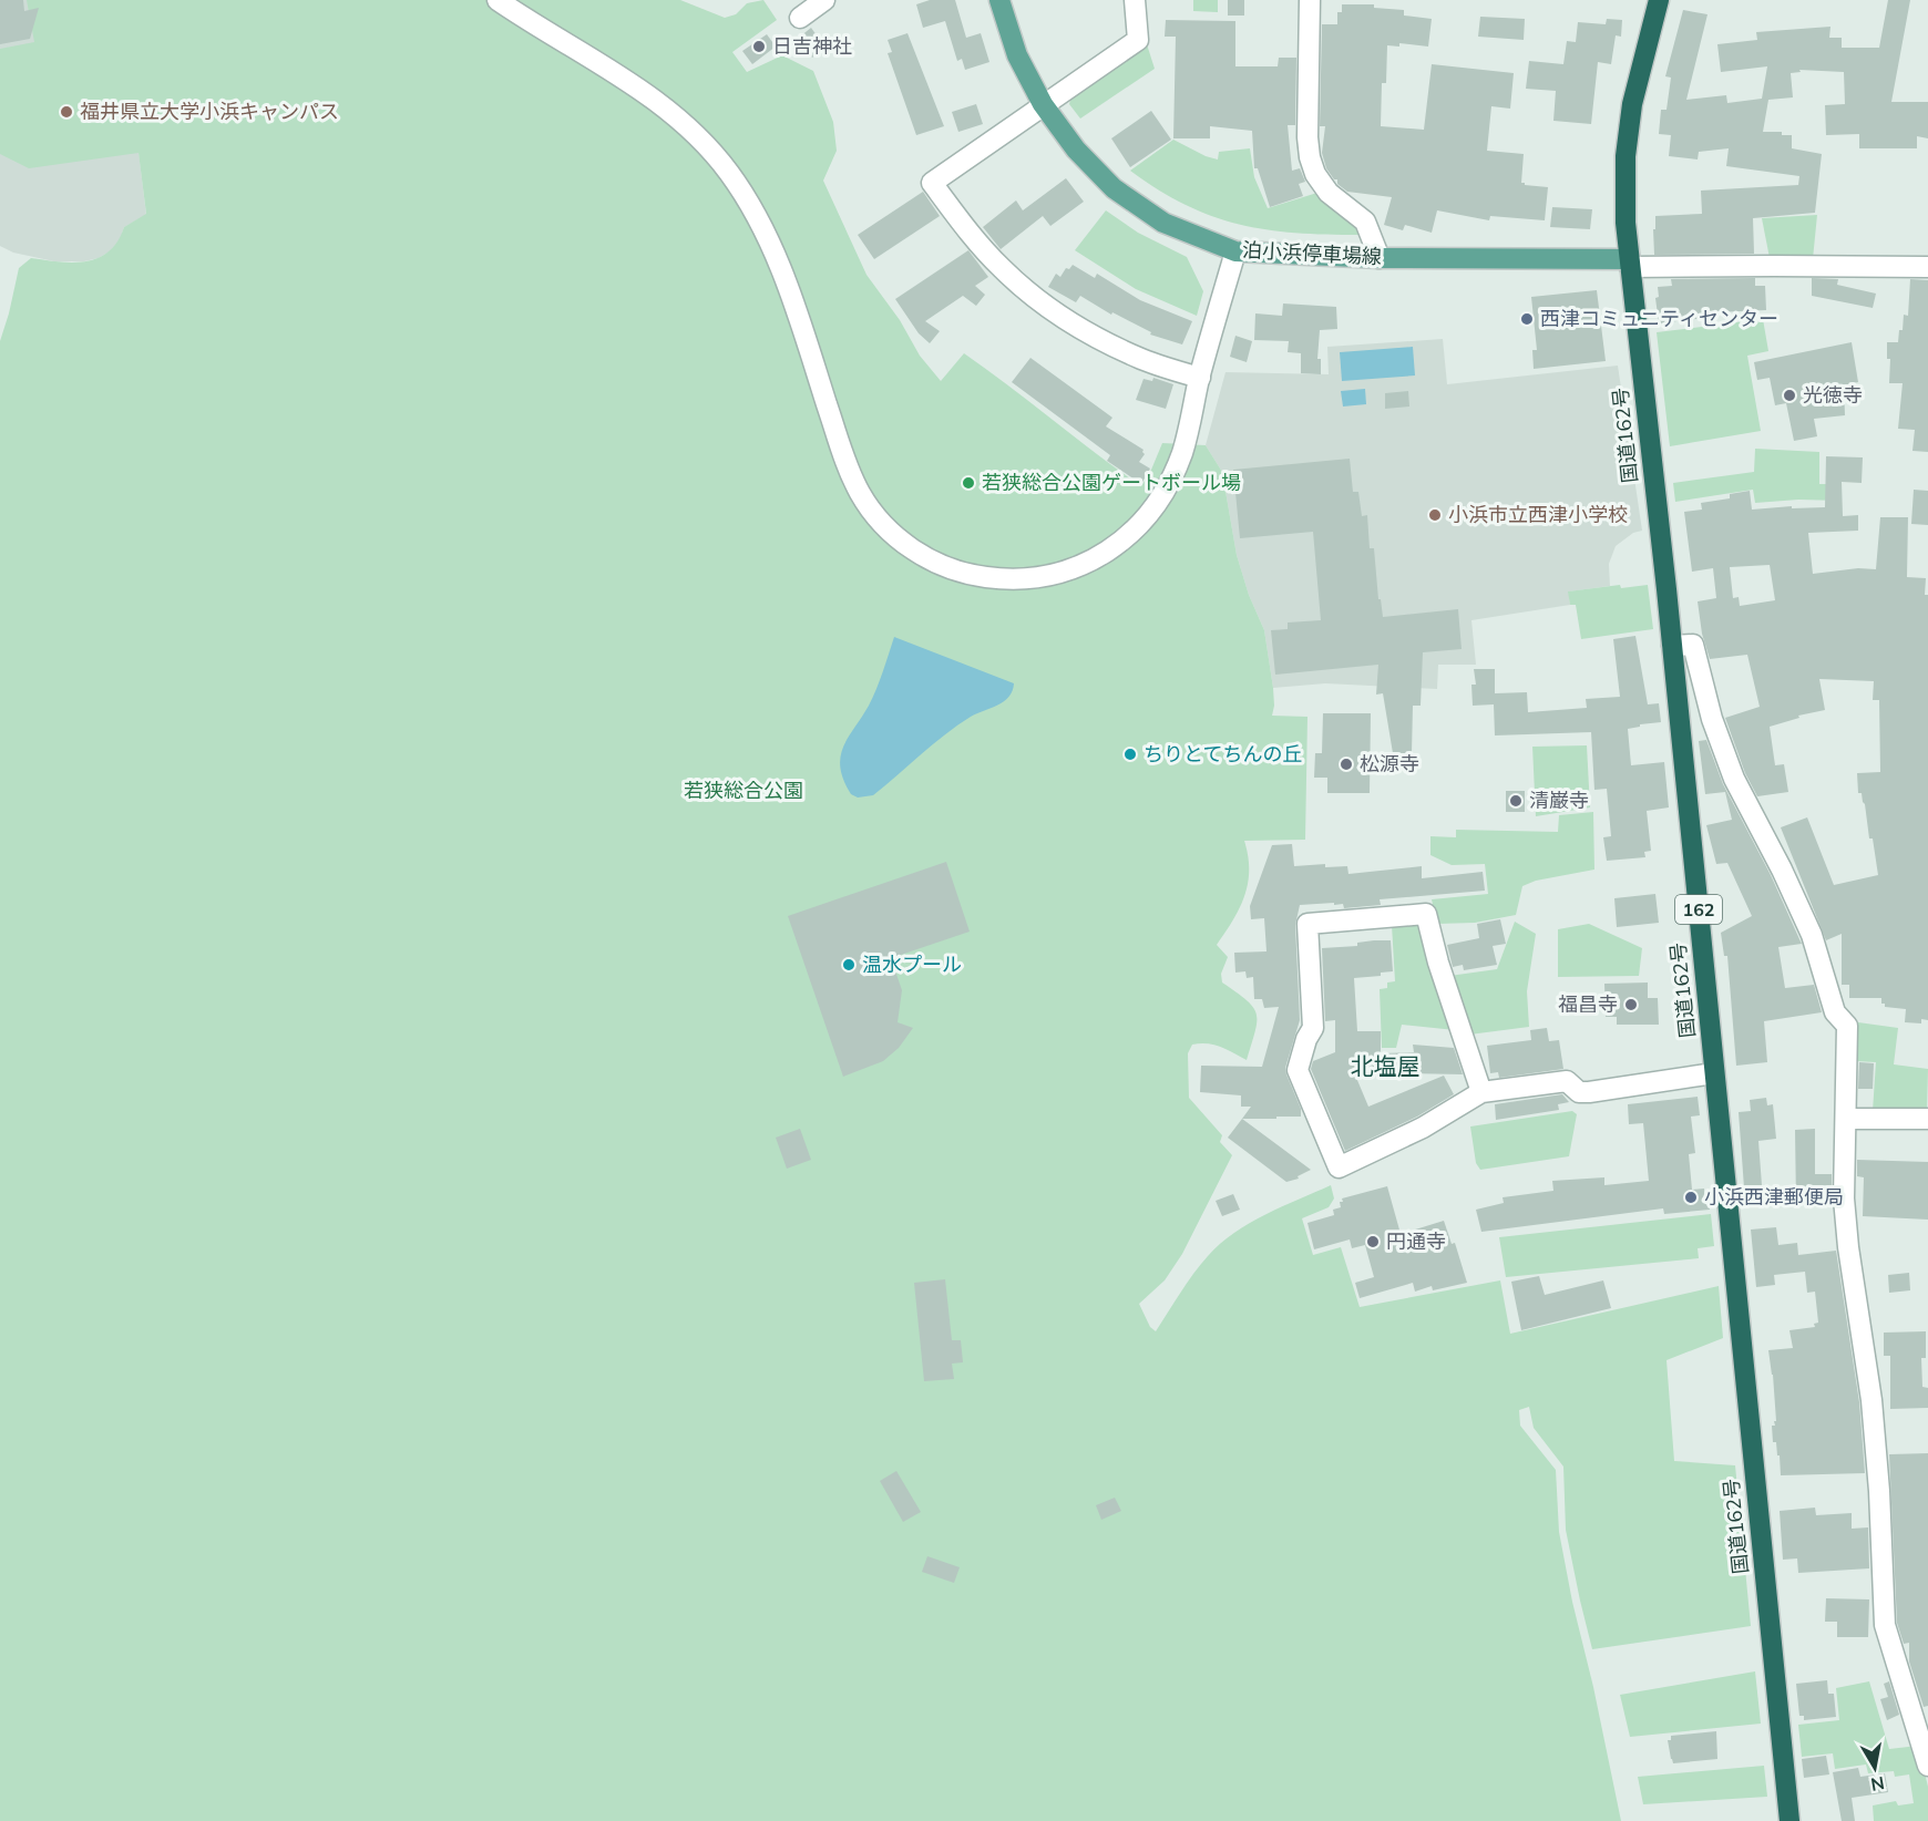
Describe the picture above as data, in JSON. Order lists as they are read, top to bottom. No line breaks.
{"streets":{"highway":["国道162号","162"],"main road":["泊小浜停車場線"]},"crossings":[["泊小浜停車場線","国道162号"]],"districts":["北塩屋"],"parks":["若狭総合公園"],"places":["日吉神社","福井県立大学小浜キャンパス","西津コミュニティセンター","光徳寺","若狭総合公園ゲートボール場","小浜市立西津小学校","ちりとてちんの丘","松源寺","清巌寺","温水プール","福昌寺","小浜西津郵便局","円通寺"],"north":"bottom"}
